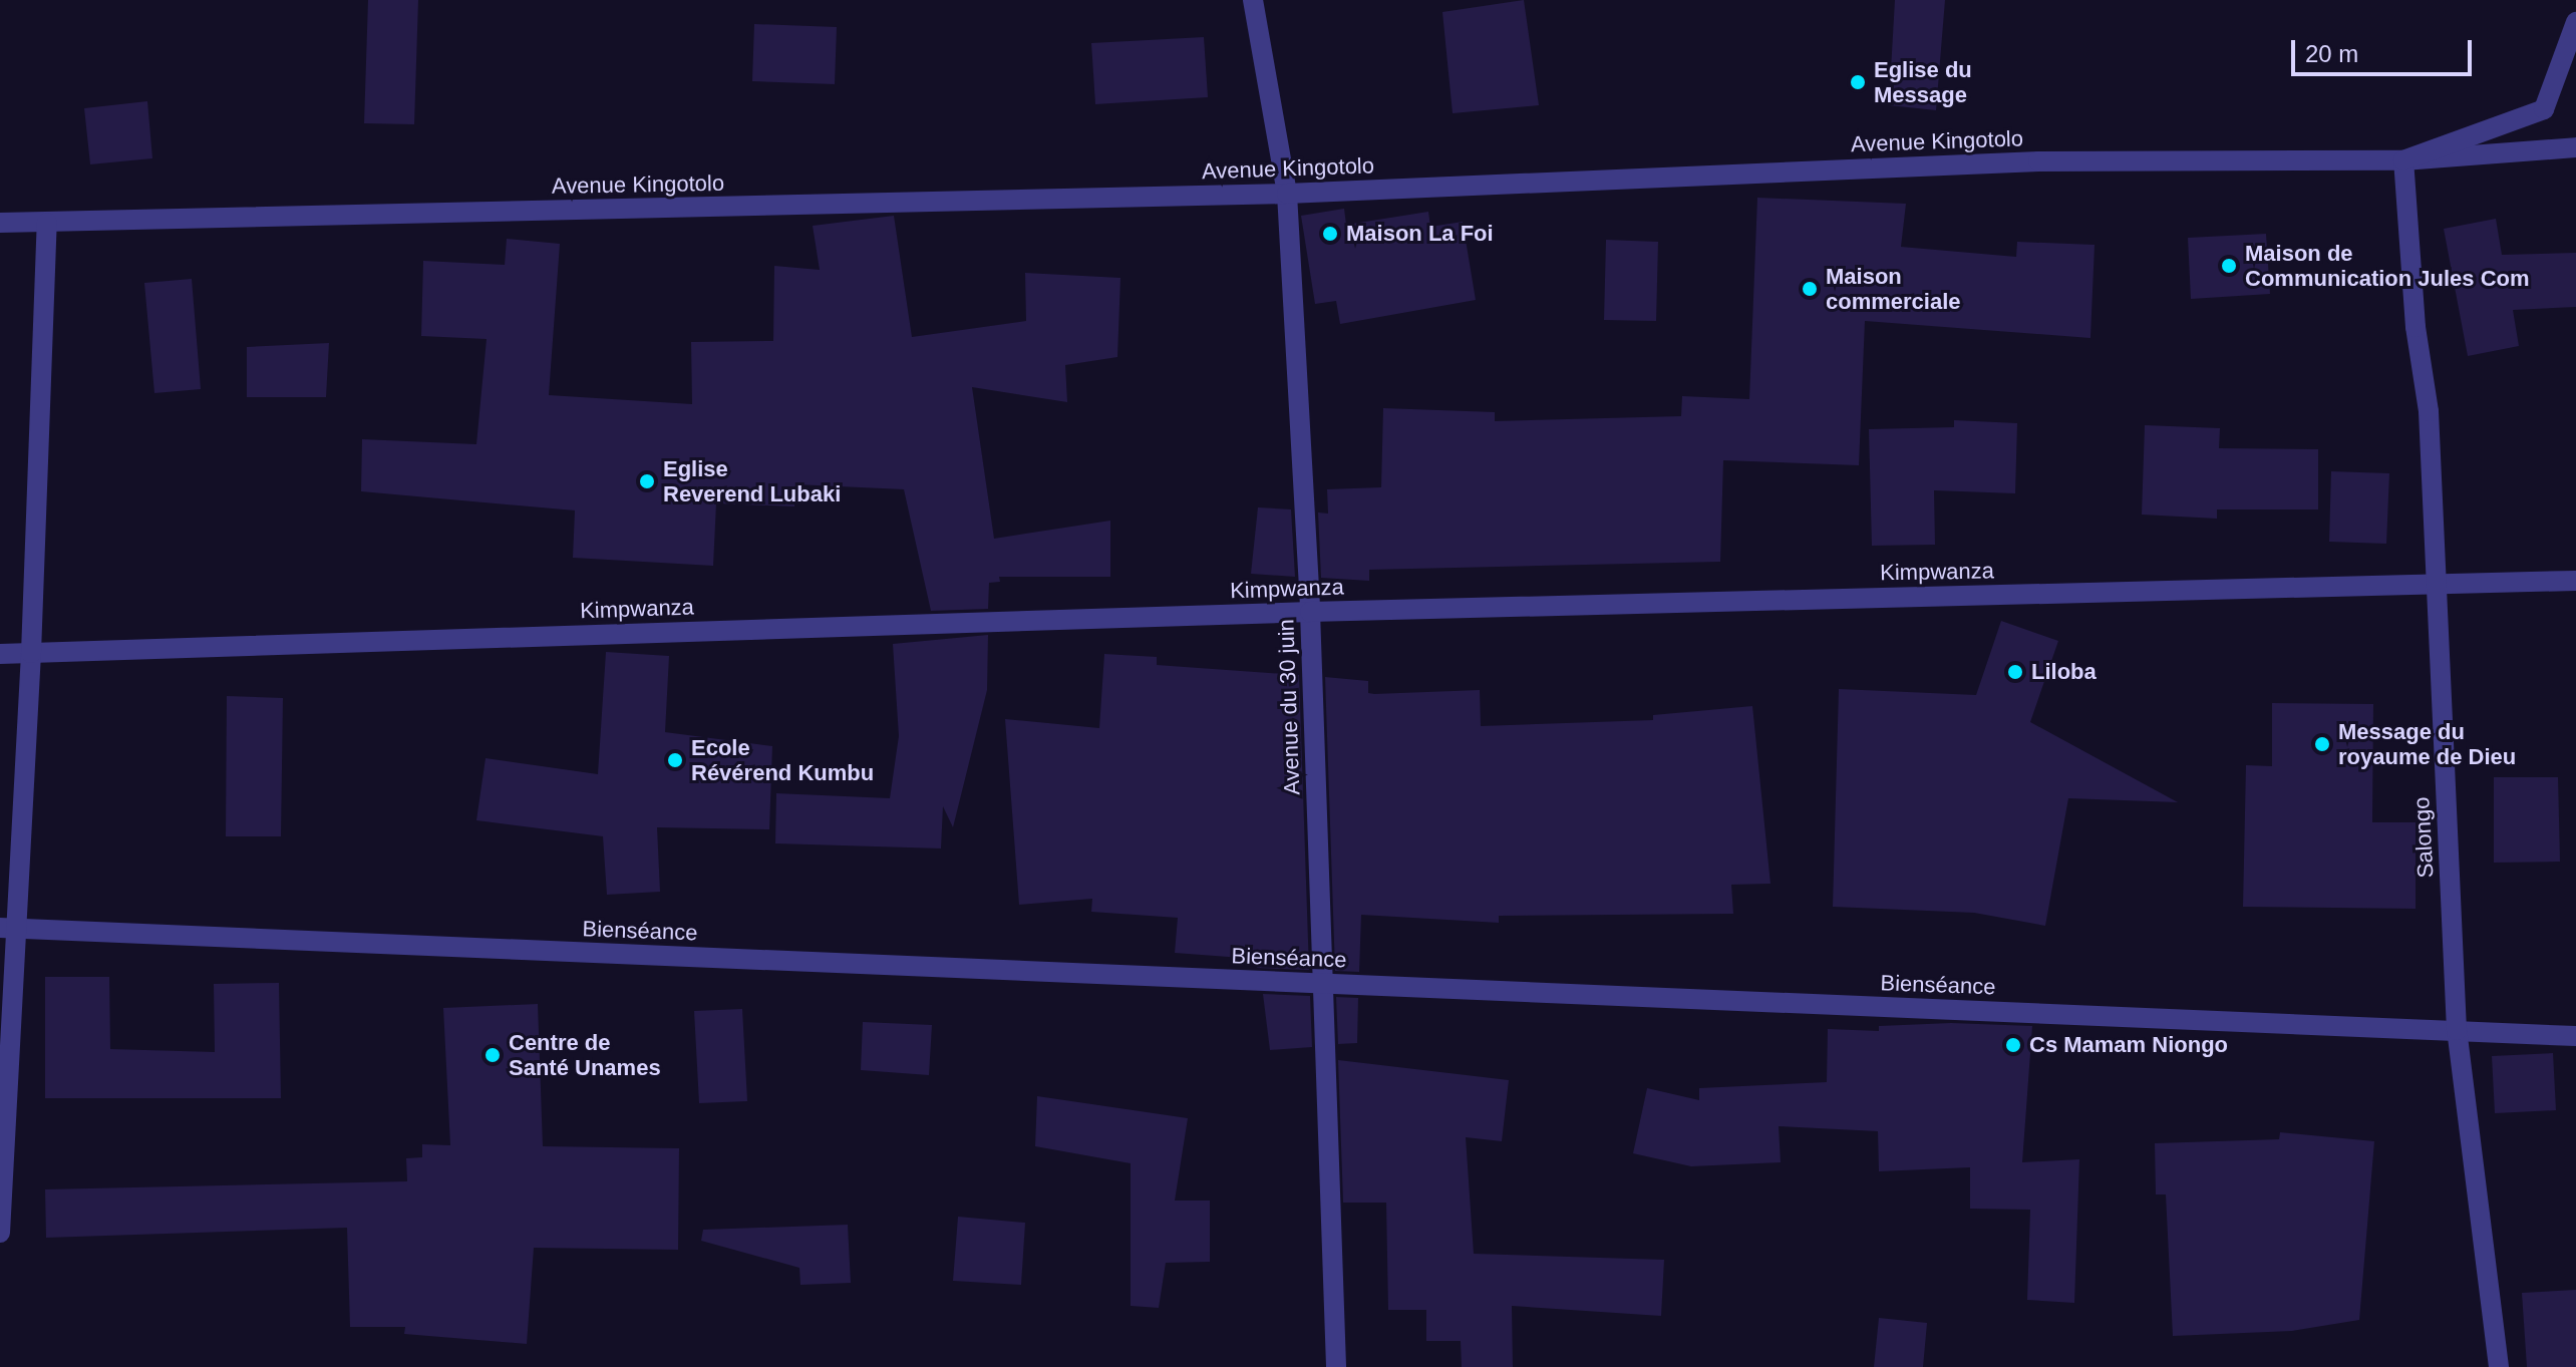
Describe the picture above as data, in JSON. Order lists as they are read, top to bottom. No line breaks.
{"streets":{"street":["Avenue Kingotolo","Kimpwanza","Avenue du 30 juin","Salongo","Bienséance"]},"crossings":[["Avenue Kingotolo","Avenue du 30 juin"],["Avenue Kingotolo","Salongo"],["Kimpwanza","Avenue du 30 juin"],["Kimpwanza","Salongo"],["Avenue du 30 juin","Bienséance"],["Salongo","Bienséance"]],"places":["Eglise du Message","Maison La Foi","Maison de Communication Jules Com","Maison commerciale","Eglise Reverend Lubaki","Liloba","Message du royaume de Dieu","Ecole Révérend Kumbu","Cs Mamam Niongo","Centre de Santé Unames"],"scale_bar":"20 m"}
